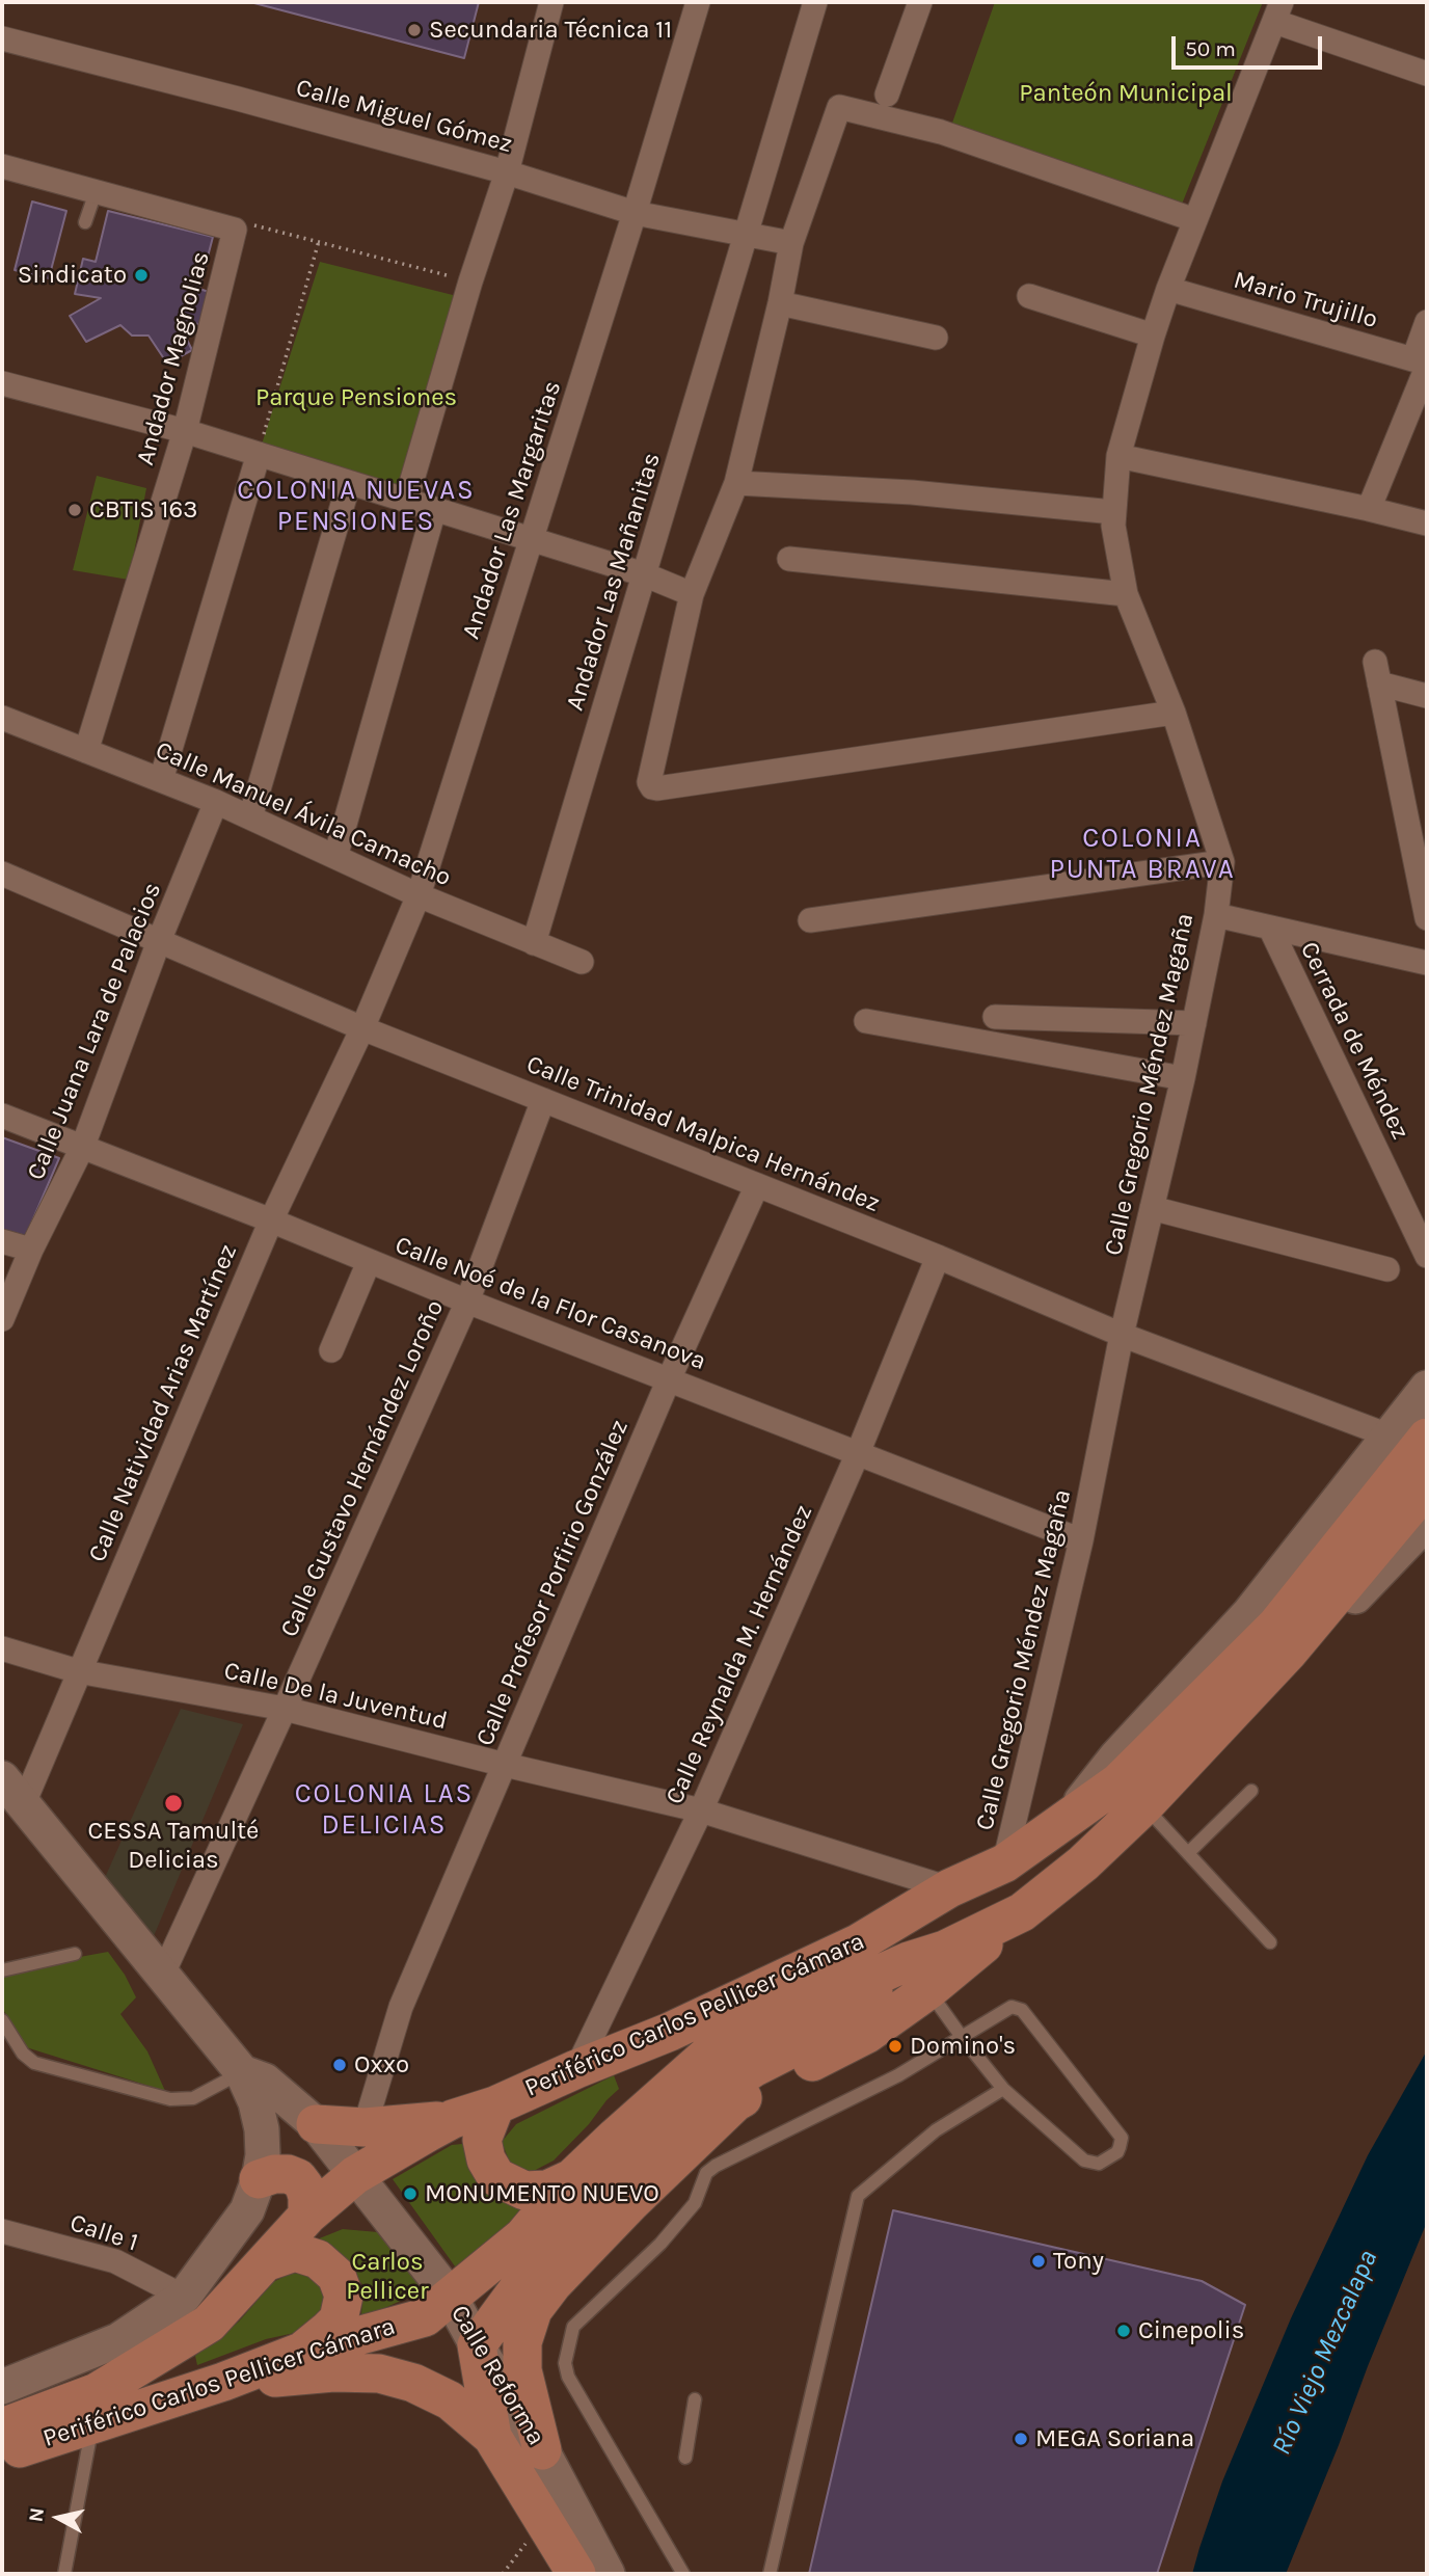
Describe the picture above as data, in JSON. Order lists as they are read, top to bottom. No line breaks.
{"streets":{"main road":["Periférico Carlos Pellicer Cámara"],"street":["Calle Miguel Gómez","Mario Trujillo","Andador Magnolias","Andador Las Margaritas","Andador Las Mañanitas","Calle Manuel Ávila Camacho","Calle Juana Lara de Palacios","Cerrada de Méndez","Calle Gregorio Méndez Magaña","Calle Trinidad Malpica Hernández","Calle Noé de la Flor Casanova","Calle Natividad Arias Martínez","Calle Gustavo Hernández Loroño","Calle Profesor Porfirio González","Calle Reynalda M. Hernández","Calle De la Juventud","Calle 1","Calle Reforma"]},"crossings":[["Calle Miguel Gómez","Andador Las Margaritas"],["Calle Miguel Gómez","Andador Las Mañanitas"],["Mario Trujillo","Calle Gregorio Méndez Magaña"],["Andador Magnolias","Calle Manuel Ávila Camacho"],["Andador Las Margaritas","Calle Manuel Ávila Camacho"],["Andador Las Margaritas","Calle Trinidad Malpica Hernández"],["Andador Las Margaritas","Calle Natividad Arias Martínez"],["Andador Las Mañanitas","Calle Manuel Ávila Camacho"],["Calle Manuel Ávila Camacho","Calle Juana Lara de Palacios"],["Calle Juana Lara de Palacios","Calle Trinidad Malpica Hernández"],["Calle Juana Lara de Palacios","Calle Noé de la Flor Casanova"],["Calle Gregorio Méndez Magaña","Calle Trinidad Malpica Hernández"],["Calle Gregorio Méndez Magaña","Calle Noé de la Flor Casanova"],["Calle Gregorio Méndez Magaña","Periférico Carlos Pellicer Cámara"],["Calle Trinidad Malpica Hernández","Calle Natividad Arias Martínez"],["Calle Trinidad Malpica Hernández","Calle Gustavo Hernández Loroño"],["Calle Trinidad Malpica Hernández","Calle Profesor Porfirio González"],["Calle Trinidad Malpica Hernández","Calle Reynalda M. Hernández"],["Calle Noé de la Flor Casanova","Calle Natividad Arias Martínez"],["Calle Noé de la Flor Casanova","Calle Gustavo Hernández Loroño"],["Calle Noé de la Flor Casanova","Calle Profesor Porfirio González"],["Calle Noé de la Flor Casanova","Calle Reynalda M. Hernández"],["Calle Natividad Arias Martínez","Calle De la Juventud"],["Calle Gustavo Hernández Loroño","Calle De la Juventud"],["Calle Profesor Porfirio González","Calle De la Juventud"],["Calle Reynalda M. Hernández","Calle De la Juventud"],["Calle Reynalda M. Hernández","Periférico Carlos Pellicer Cámara"],["Calle De la Juventud","Periférico Carlos Pellicer Cámara"],["Periférico Carlos Pellicer Cámara","Calle Reforma"]],"districts":["COLONIA NUEVAS PENSIONES","COLONIA PUNTA BRAVA","COLONIA LAS DELICIAS"],"water":["Río Viejo Mezcalapa"],"parks":["Panteón Municipal","Parque Pensiones","Carlos Pellicer"],"places":["Secundaria Técnica 11","Sindicato","CBTIS 163","CESSA Tamulté Delicias","Domino's","Oxxo","MONUMENTO NUEVO","Tony","Cinepolis","MEGA Soriana"],"scale_bar":"50 m","north":"left"}
